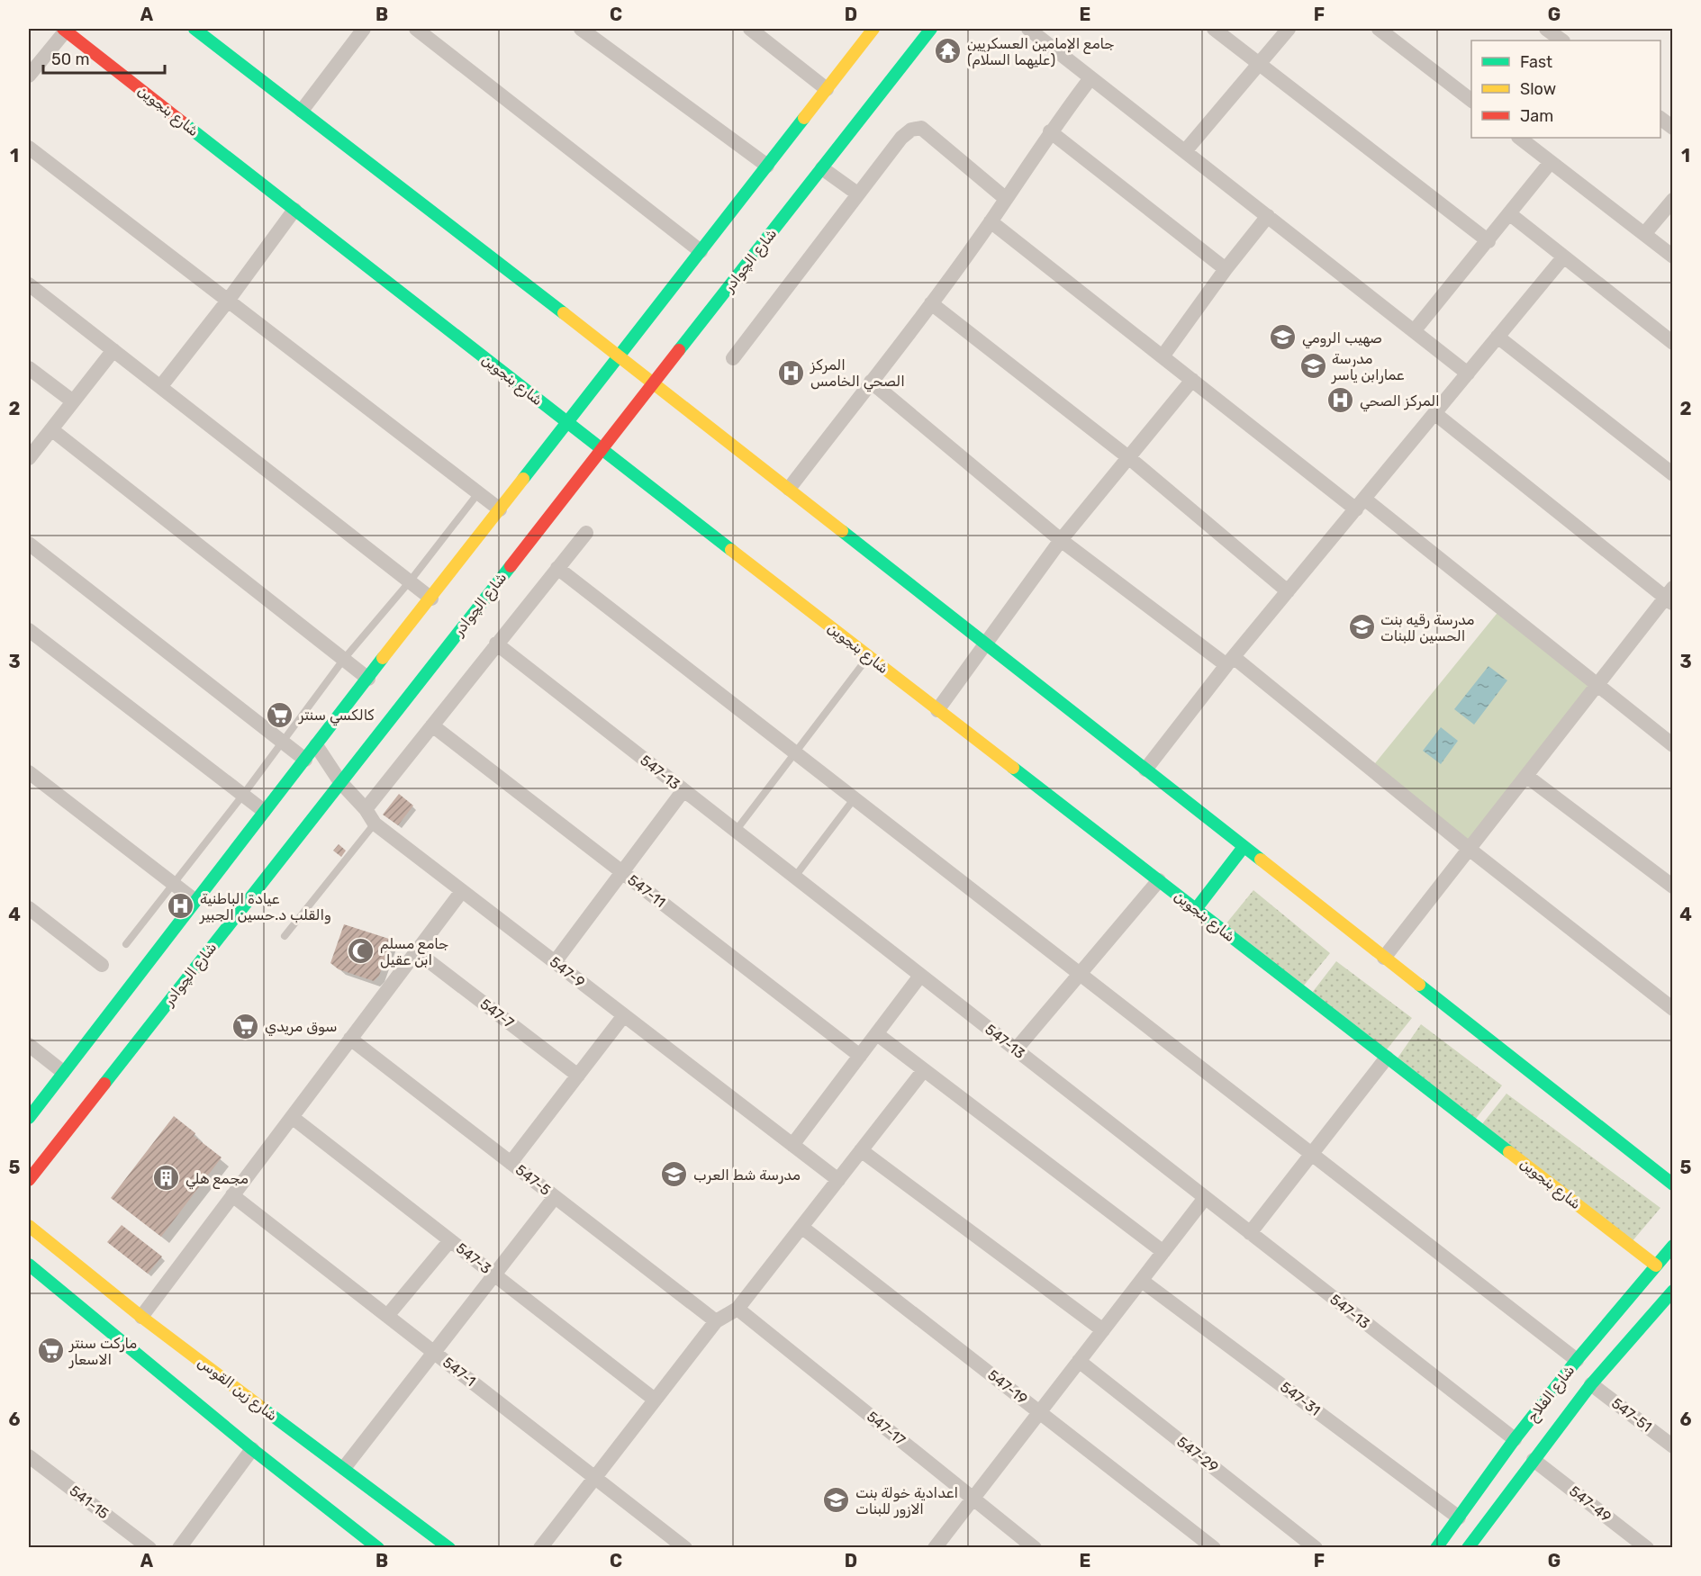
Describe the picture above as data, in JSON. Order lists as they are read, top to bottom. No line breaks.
{"streets":{"main road":["شارع بنجوين","شارع الچوادر","شارع زين القوس","شارع الفلاح"],"street":["547-13","547-11","547-9","547-7","547-5","547-3","547-1","547-19","547-31","547-51","547-17","547-29","541-15","547-49"]},"crossings":[["شارع بنجوين","شارع الچوادر"],["شارع بنجوين","شارع الفلاح"],["شارع الچوادر","547-9"],["547-13","شارع الفلاح"],["شارع الفلاح","547-31"],["شارع الفلاح","547-51"],["شارع الفلاح","547-49"]],"places":{"temple":["جامع الإمامين العسكريين (عليهما السلام)"],"school or university":["صهيب الرومي","مدرسة عمارابن ياسر","مدرسة رقيه بنت الحسين للبنات","مدرسة شط العرب","اعدادية خولة بنت الازور للبنات"],"hospital":["المركز الصحي الخامس","المركز الصحي","عيادة الباطنية والقلب د.حسين الجبير"],"supermarket":["كالكسي سنتر","سوق مريدي","ماركت سنتر الاسعار"],"mosque":["جامع مسلم ابن عقيل"],"building":["مجمع هلي"]},"legend":["Fast","Slow","Jam"],"scale_bar":"50 m","grid":{"columns":["A","B","C","D","E","F","G"],"rows":["1","2","3","4","5","6"]}}
